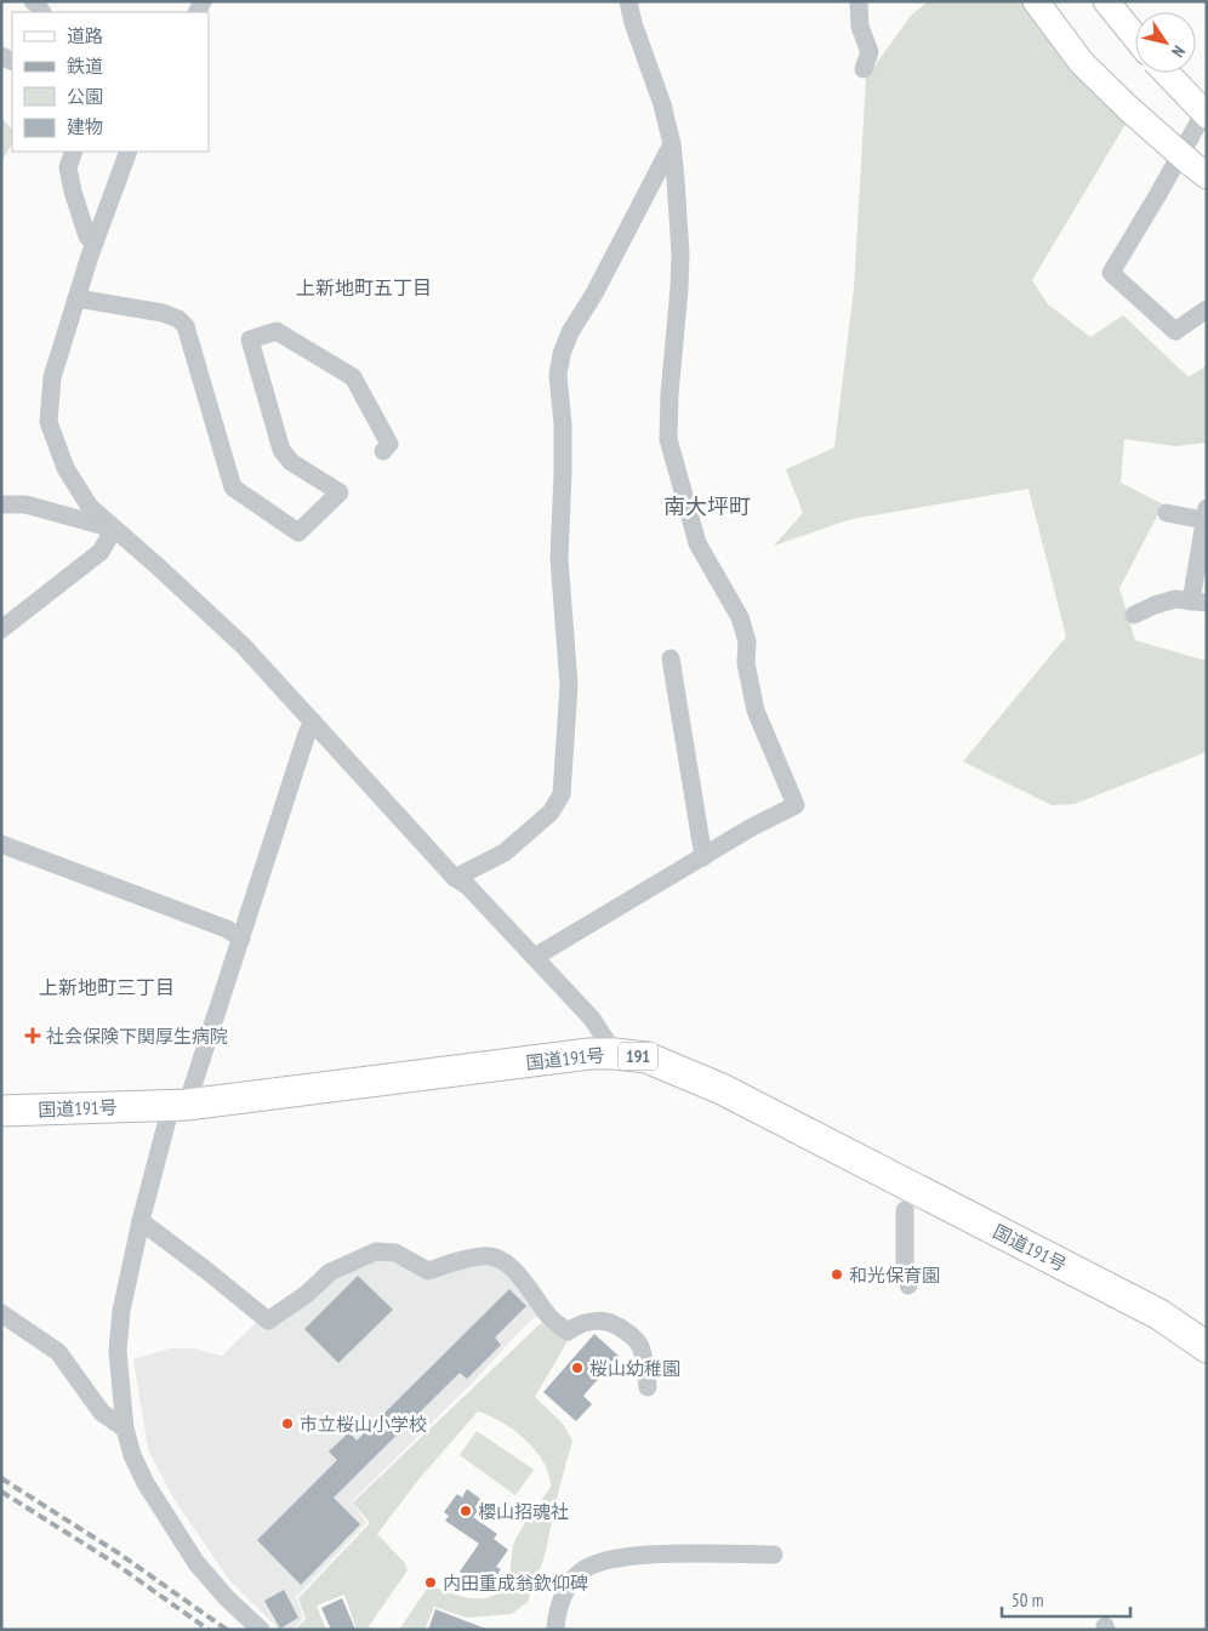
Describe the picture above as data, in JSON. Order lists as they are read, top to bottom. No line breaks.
{"streets":{"highway":["191","国道191号"]},"districts":["上新地町五丁目","南大坪町","上新地町三丁目"],"places":{"health":["社会保険下関厚生病院"],"other":["和光保育園","桜山幼稚園","市立桜山小学校","櫻山招魂社","内田重成翁欽仰碑"]},"legend":["道路","鉄道","公園","建物"],"scale_bar":"50 m","north":"bottom right"}
